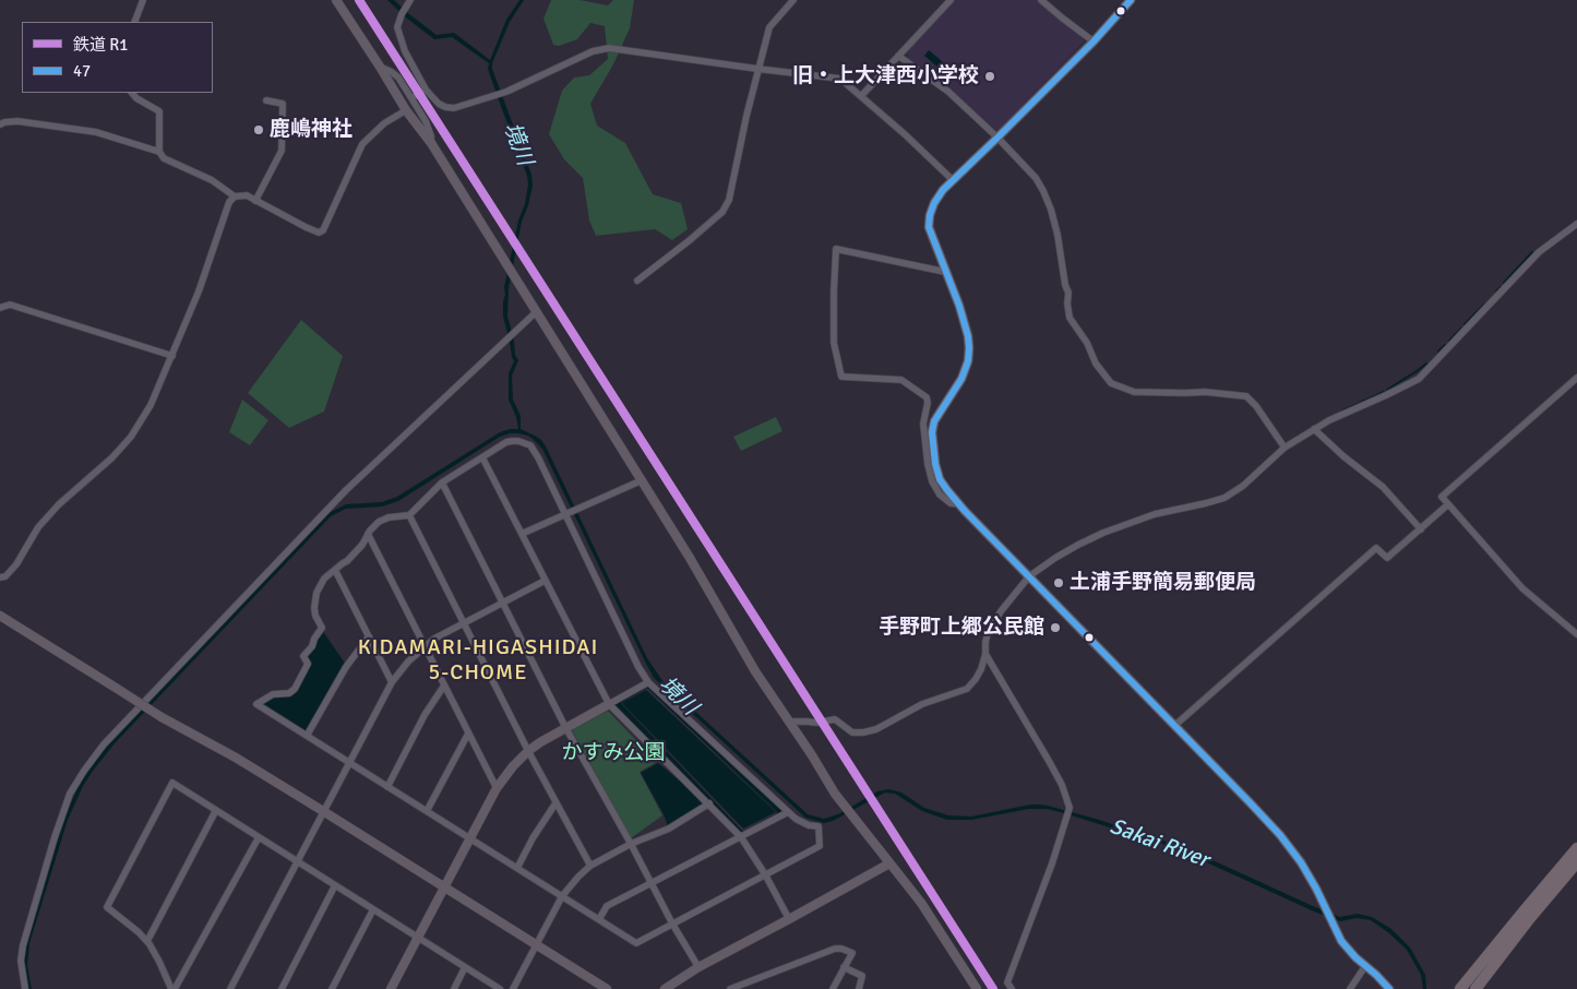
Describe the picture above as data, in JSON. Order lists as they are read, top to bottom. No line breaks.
{"districts":["KIDAMARI-HIGASHIDAI 5-CHOME"],"water":["境川","Sakai River"],"parks":["かすみ公園"],"places":["旧・上大津西小学校","鹿嶋神社","土浦手野簡易郵便局","手野町上郷公民館"],"lines":["rail line R1","transit line 47"],"legend":["鉄道 R1","47"]}
